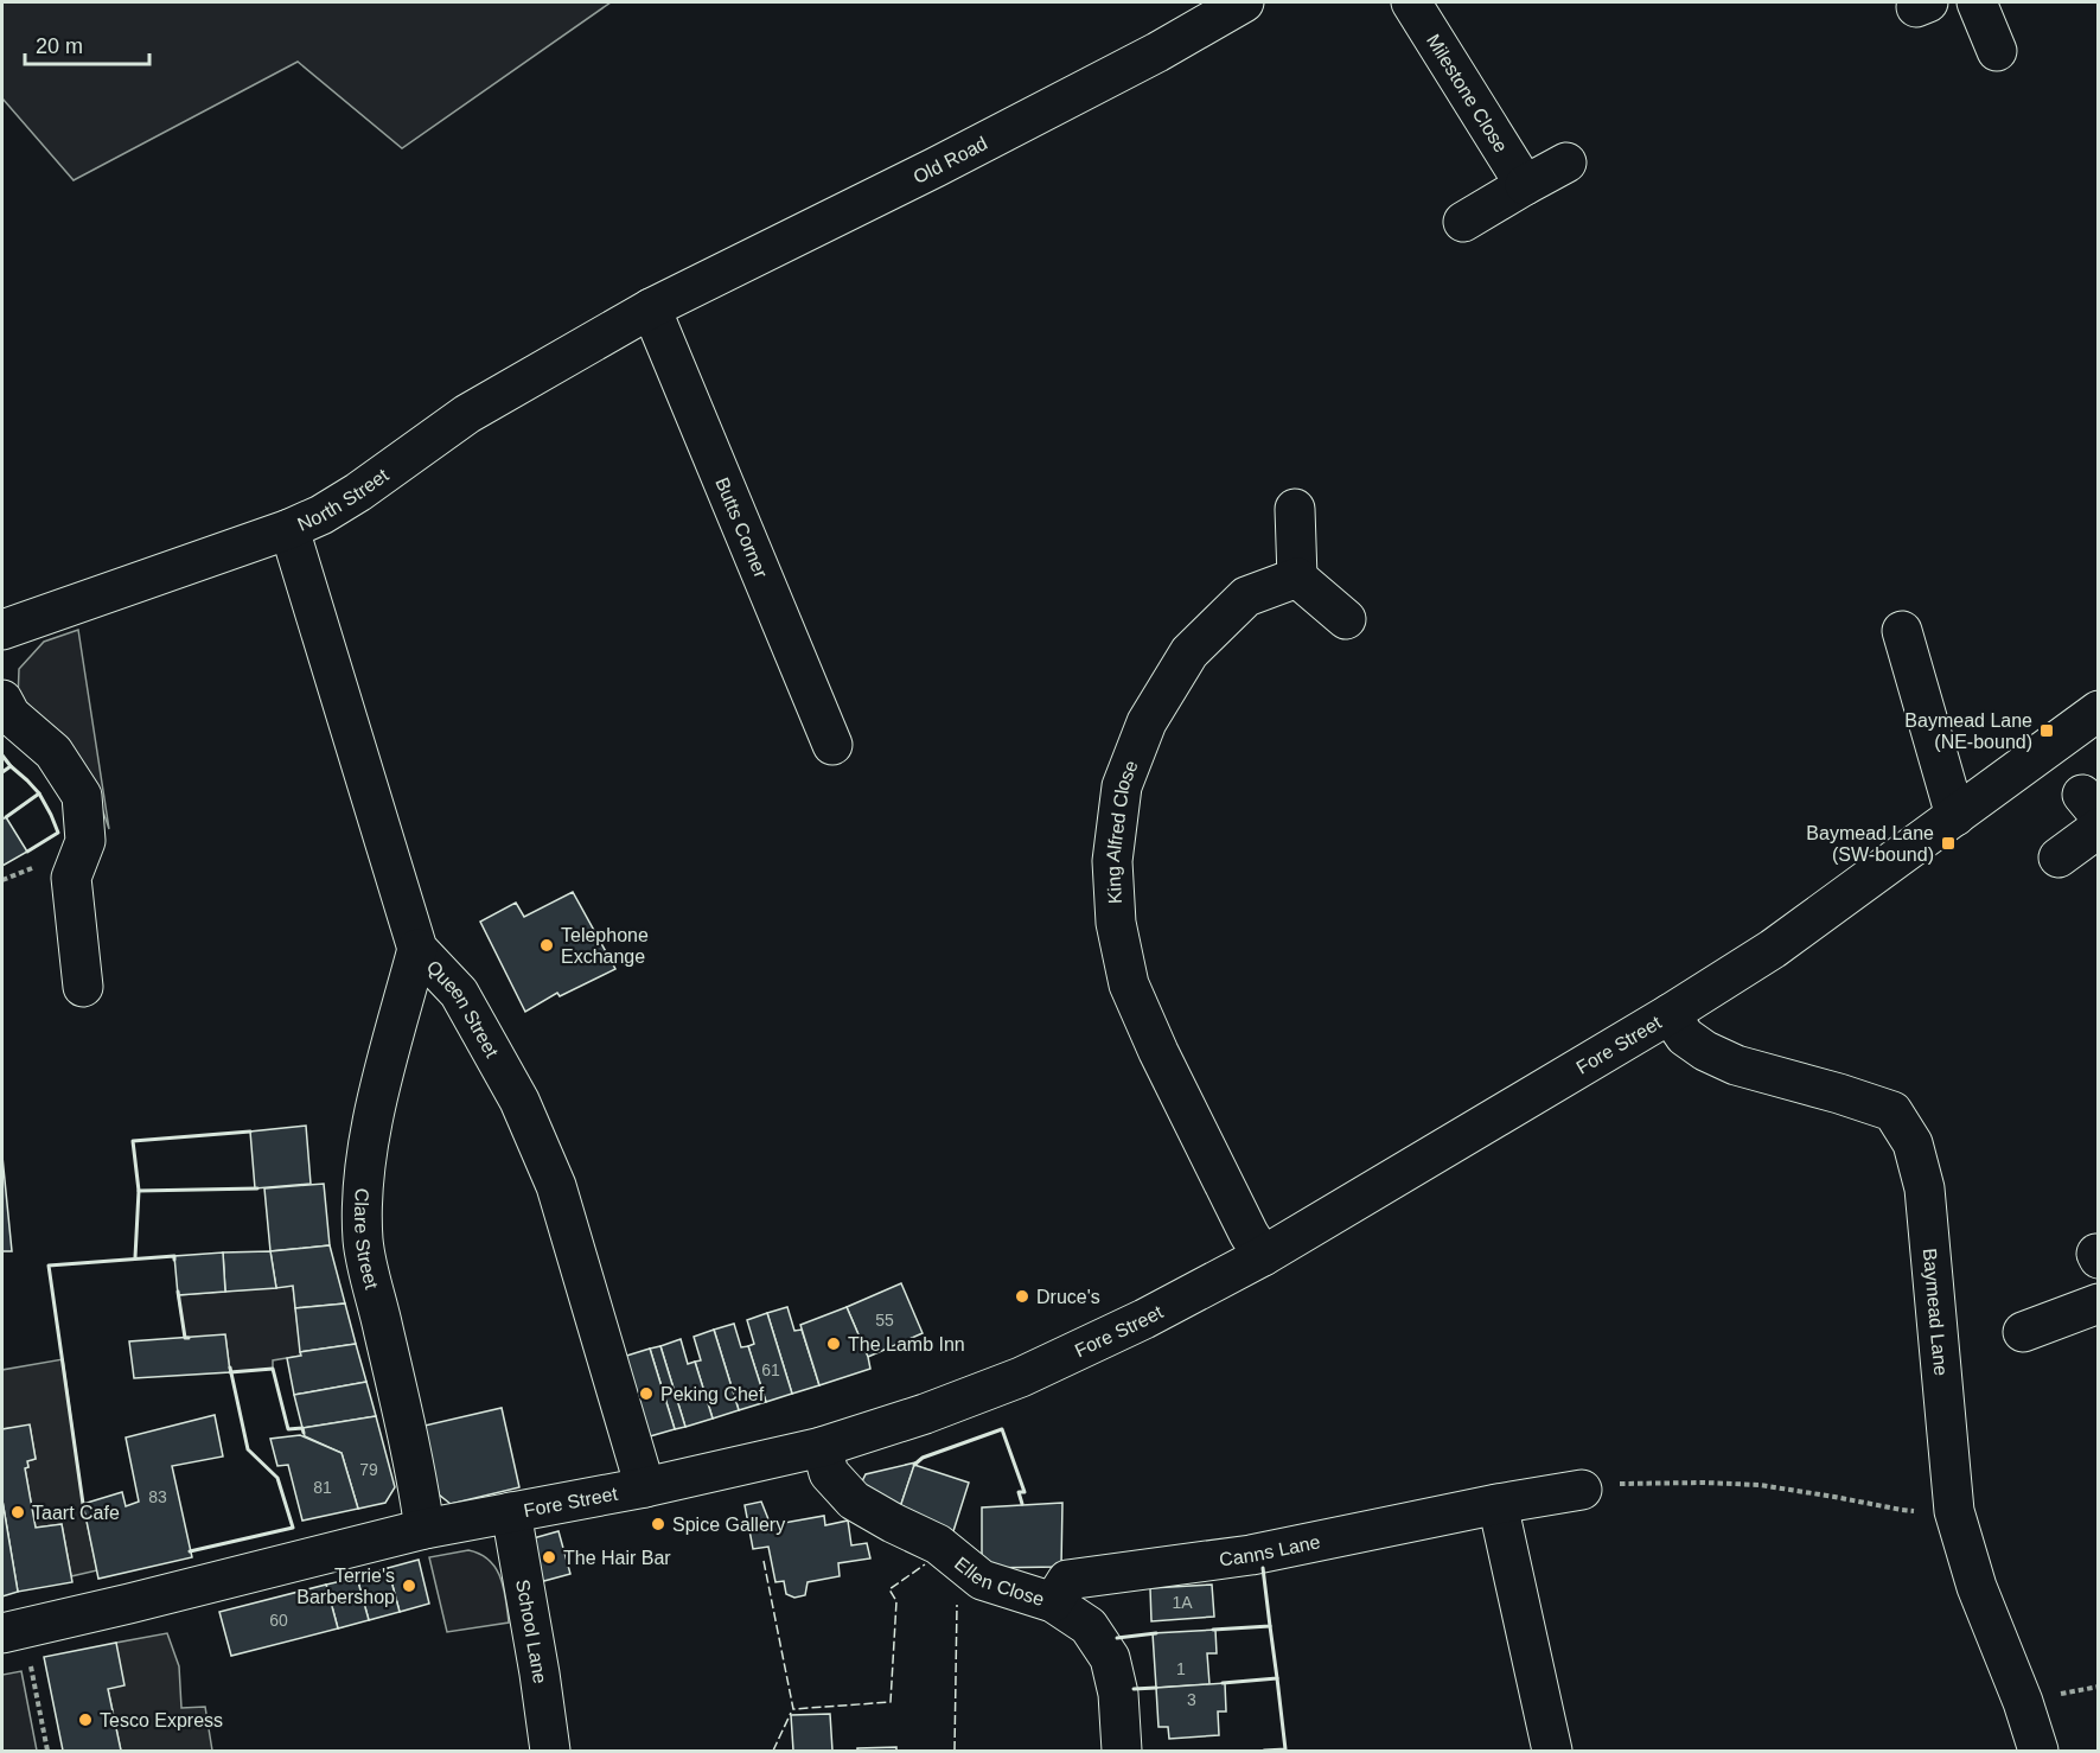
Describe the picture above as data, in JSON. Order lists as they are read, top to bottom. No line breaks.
{"streets":{"street":["Milestone Close","Old Road","North Street","Butts Corner","King Alfred Close","Queen Street","Fore Street","Clare Street","Baymead Lane","Canns Lane","Ellen Close","School Lane"]},"crossings":[["Old Road","North Street"],["Old Road","Butts Corner"],["North Street","Butts Corner"],["North Street","Queen Street"],["King Alfred Close","Fore Street"],["Queen Street","Fore Street"],["Queen Street","Clare Street"],["Fore Street","Clare Street"],["Fore Street","Baymead Lane"],["Fore Street","Ellen Close"],["Fore Street","School Lane"],["Canns Lane","Ellen Close"]],"places":{"transit":["Baymead Lane (NE-bound)","Baymead Lane (SW-bound)"],"other":["Telephone Exchange","Druce's","The Lamb Inn","Peking Chef","Taart Cafe","Spice Gallery","The Hair Bar","Terrie's Barbershop","Tesco Express"]},"house_numbers":["55","61","79","81","83","1A","60","1","3"],"scale_bar":"20 m"}
